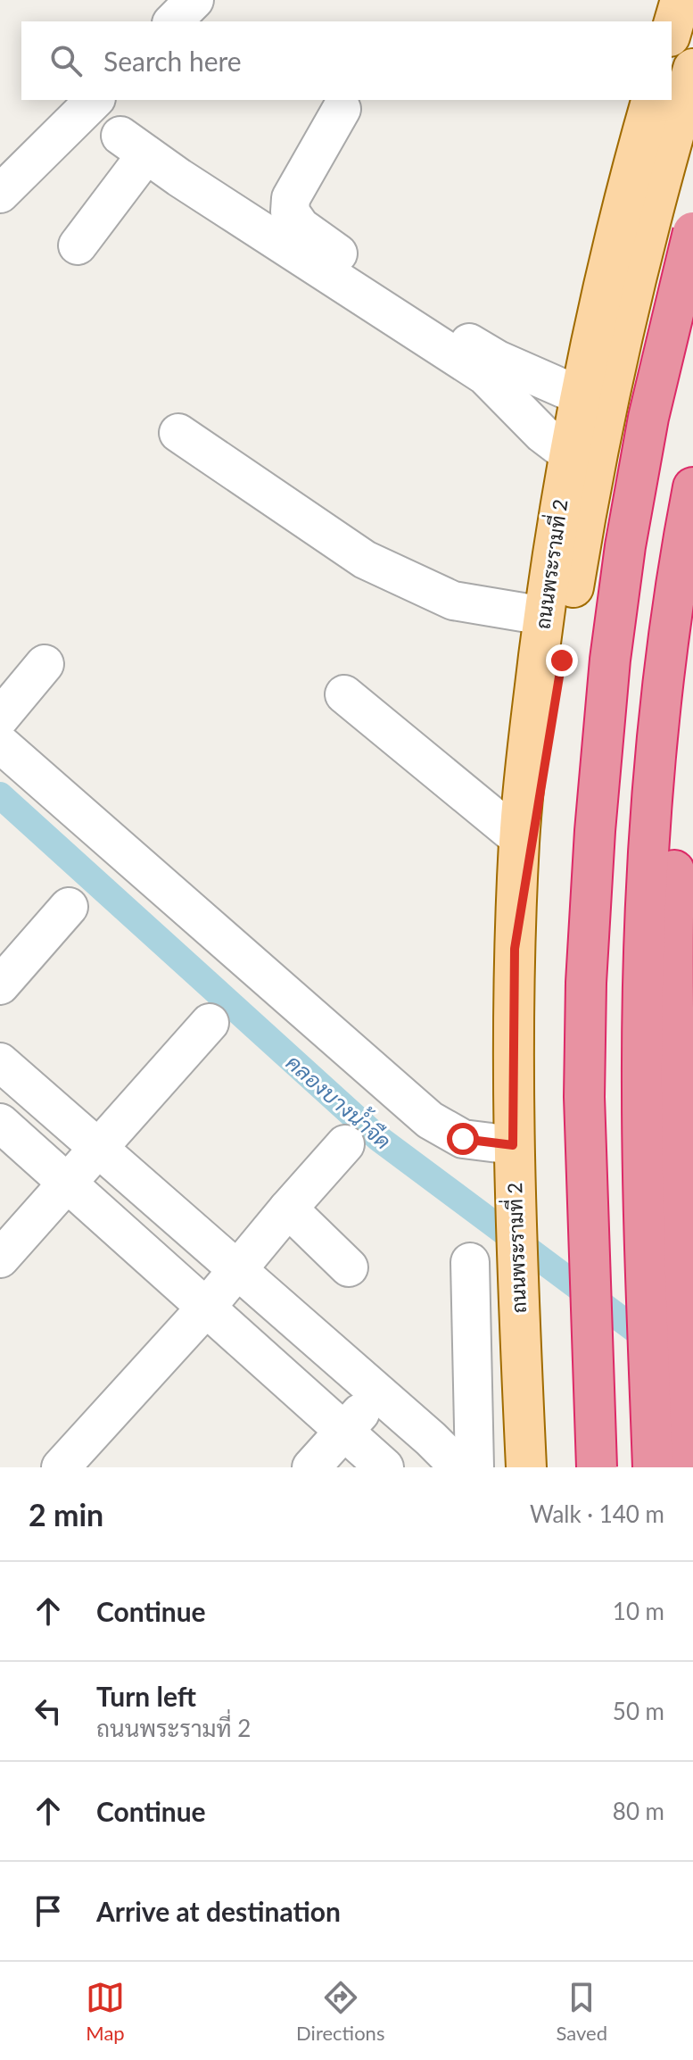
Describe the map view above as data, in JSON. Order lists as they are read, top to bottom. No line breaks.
{"streets":{"main road":["ถนนพระรามที่ 2"]},"water":["คลองบางน้ำจืด"],"page":{"search":"Search here","heading":["2 min","Walk · 140 m"],"list":[["Continue","10 m"],["Turn left","ถนนพระรามที่ 2","50 m"],["Continue","80 m"],"Arrive at destination"],"nav":["Map","Directions","Saved"]}}
